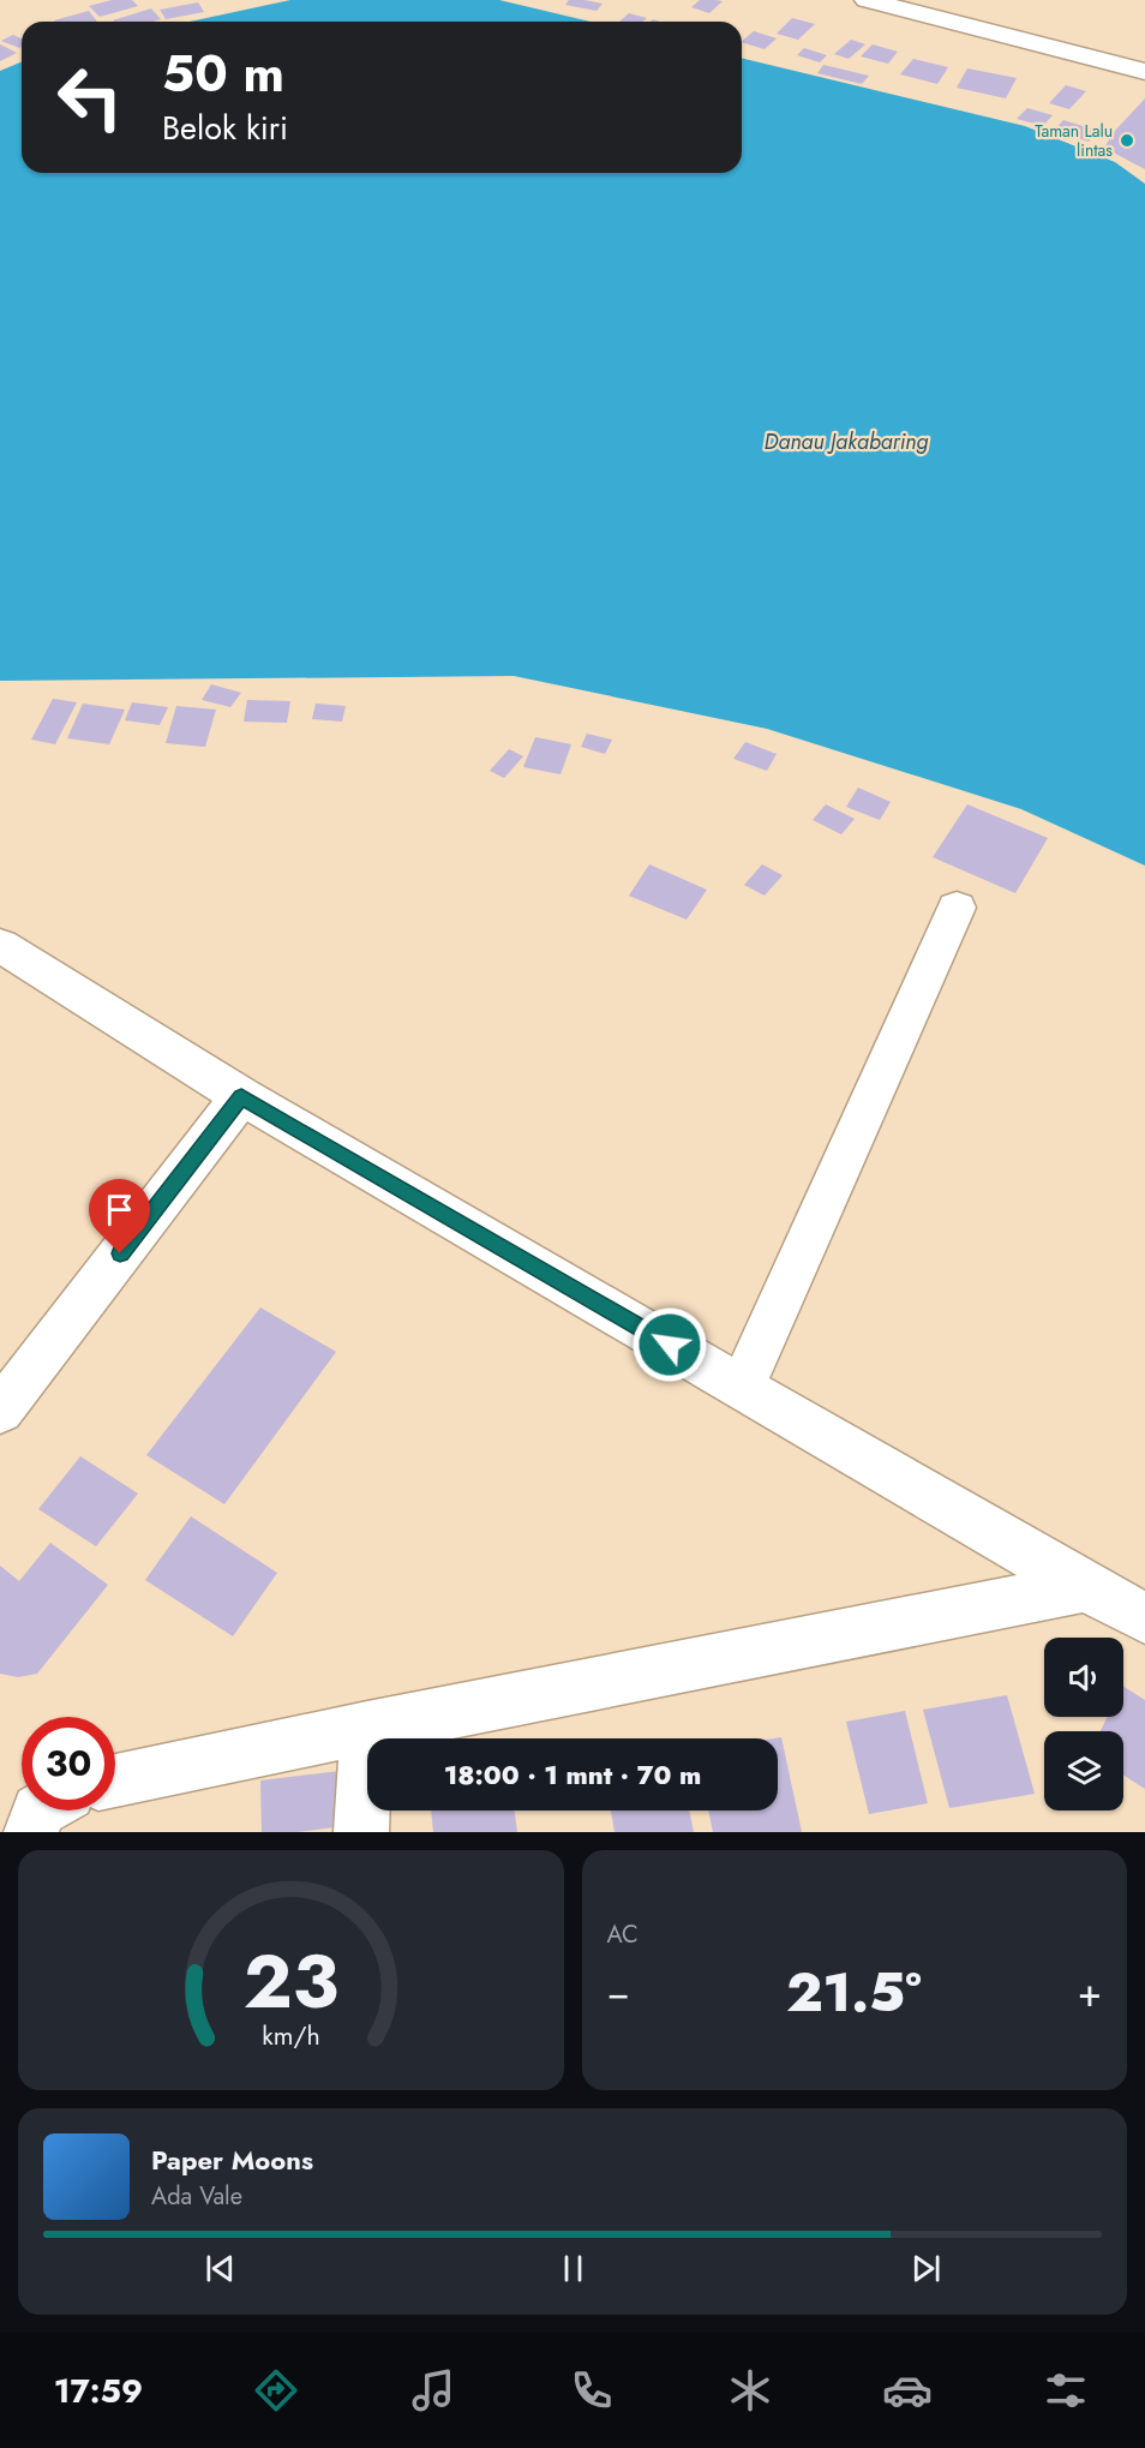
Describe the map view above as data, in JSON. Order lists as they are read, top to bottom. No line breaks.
{"water":["Danau Jakabaring"],"places":["Taman Lalu lintas"],"page":{"turn":["50 m","Belok kiri"],"limit":"30","trip":"18:00 · 1 mnt · 70 m","tile":"AC","heat":["−","21.5°","+"],"song":["Paper Moons","Ada Vale"],"tabs":"17:59","gauge":["23","km/h"]}}
